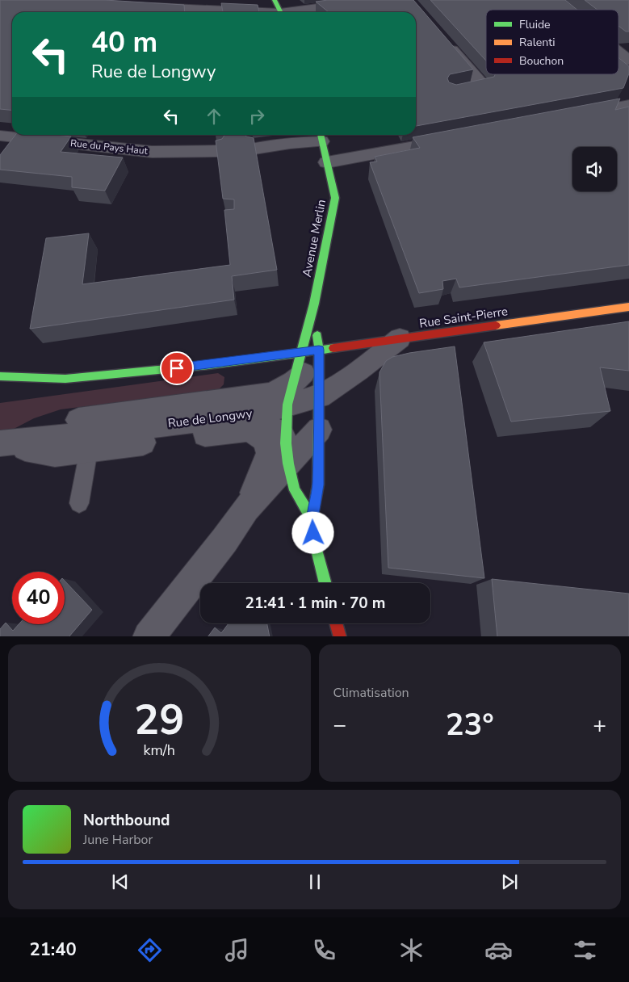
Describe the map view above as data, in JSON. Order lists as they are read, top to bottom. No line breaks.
{"streets":{"street":["Rue du Pays Haut","Avenue Merlin","Rue Saint-Pierre","Rue de Longwy"]},"crossings":[["Avenue Merlin","Rue Saint-Pierre"],["Avenue Merlin","Rue de Longwy"],["Rue Saint-Pierre","Rue de Longwy"]],"legend":["Fluide","Ralenti","Bouchon"],"page":{"turn":["40 m","Rue de Longwy"],"limit":"40","trip":"21:41 · 1 min · 70 m","tile":"Climatisation","heat":["−","23°","+"],"song":["Northbound","June Harbor"],"tabs":"21:40","gauge":["29","km/h"]}}
